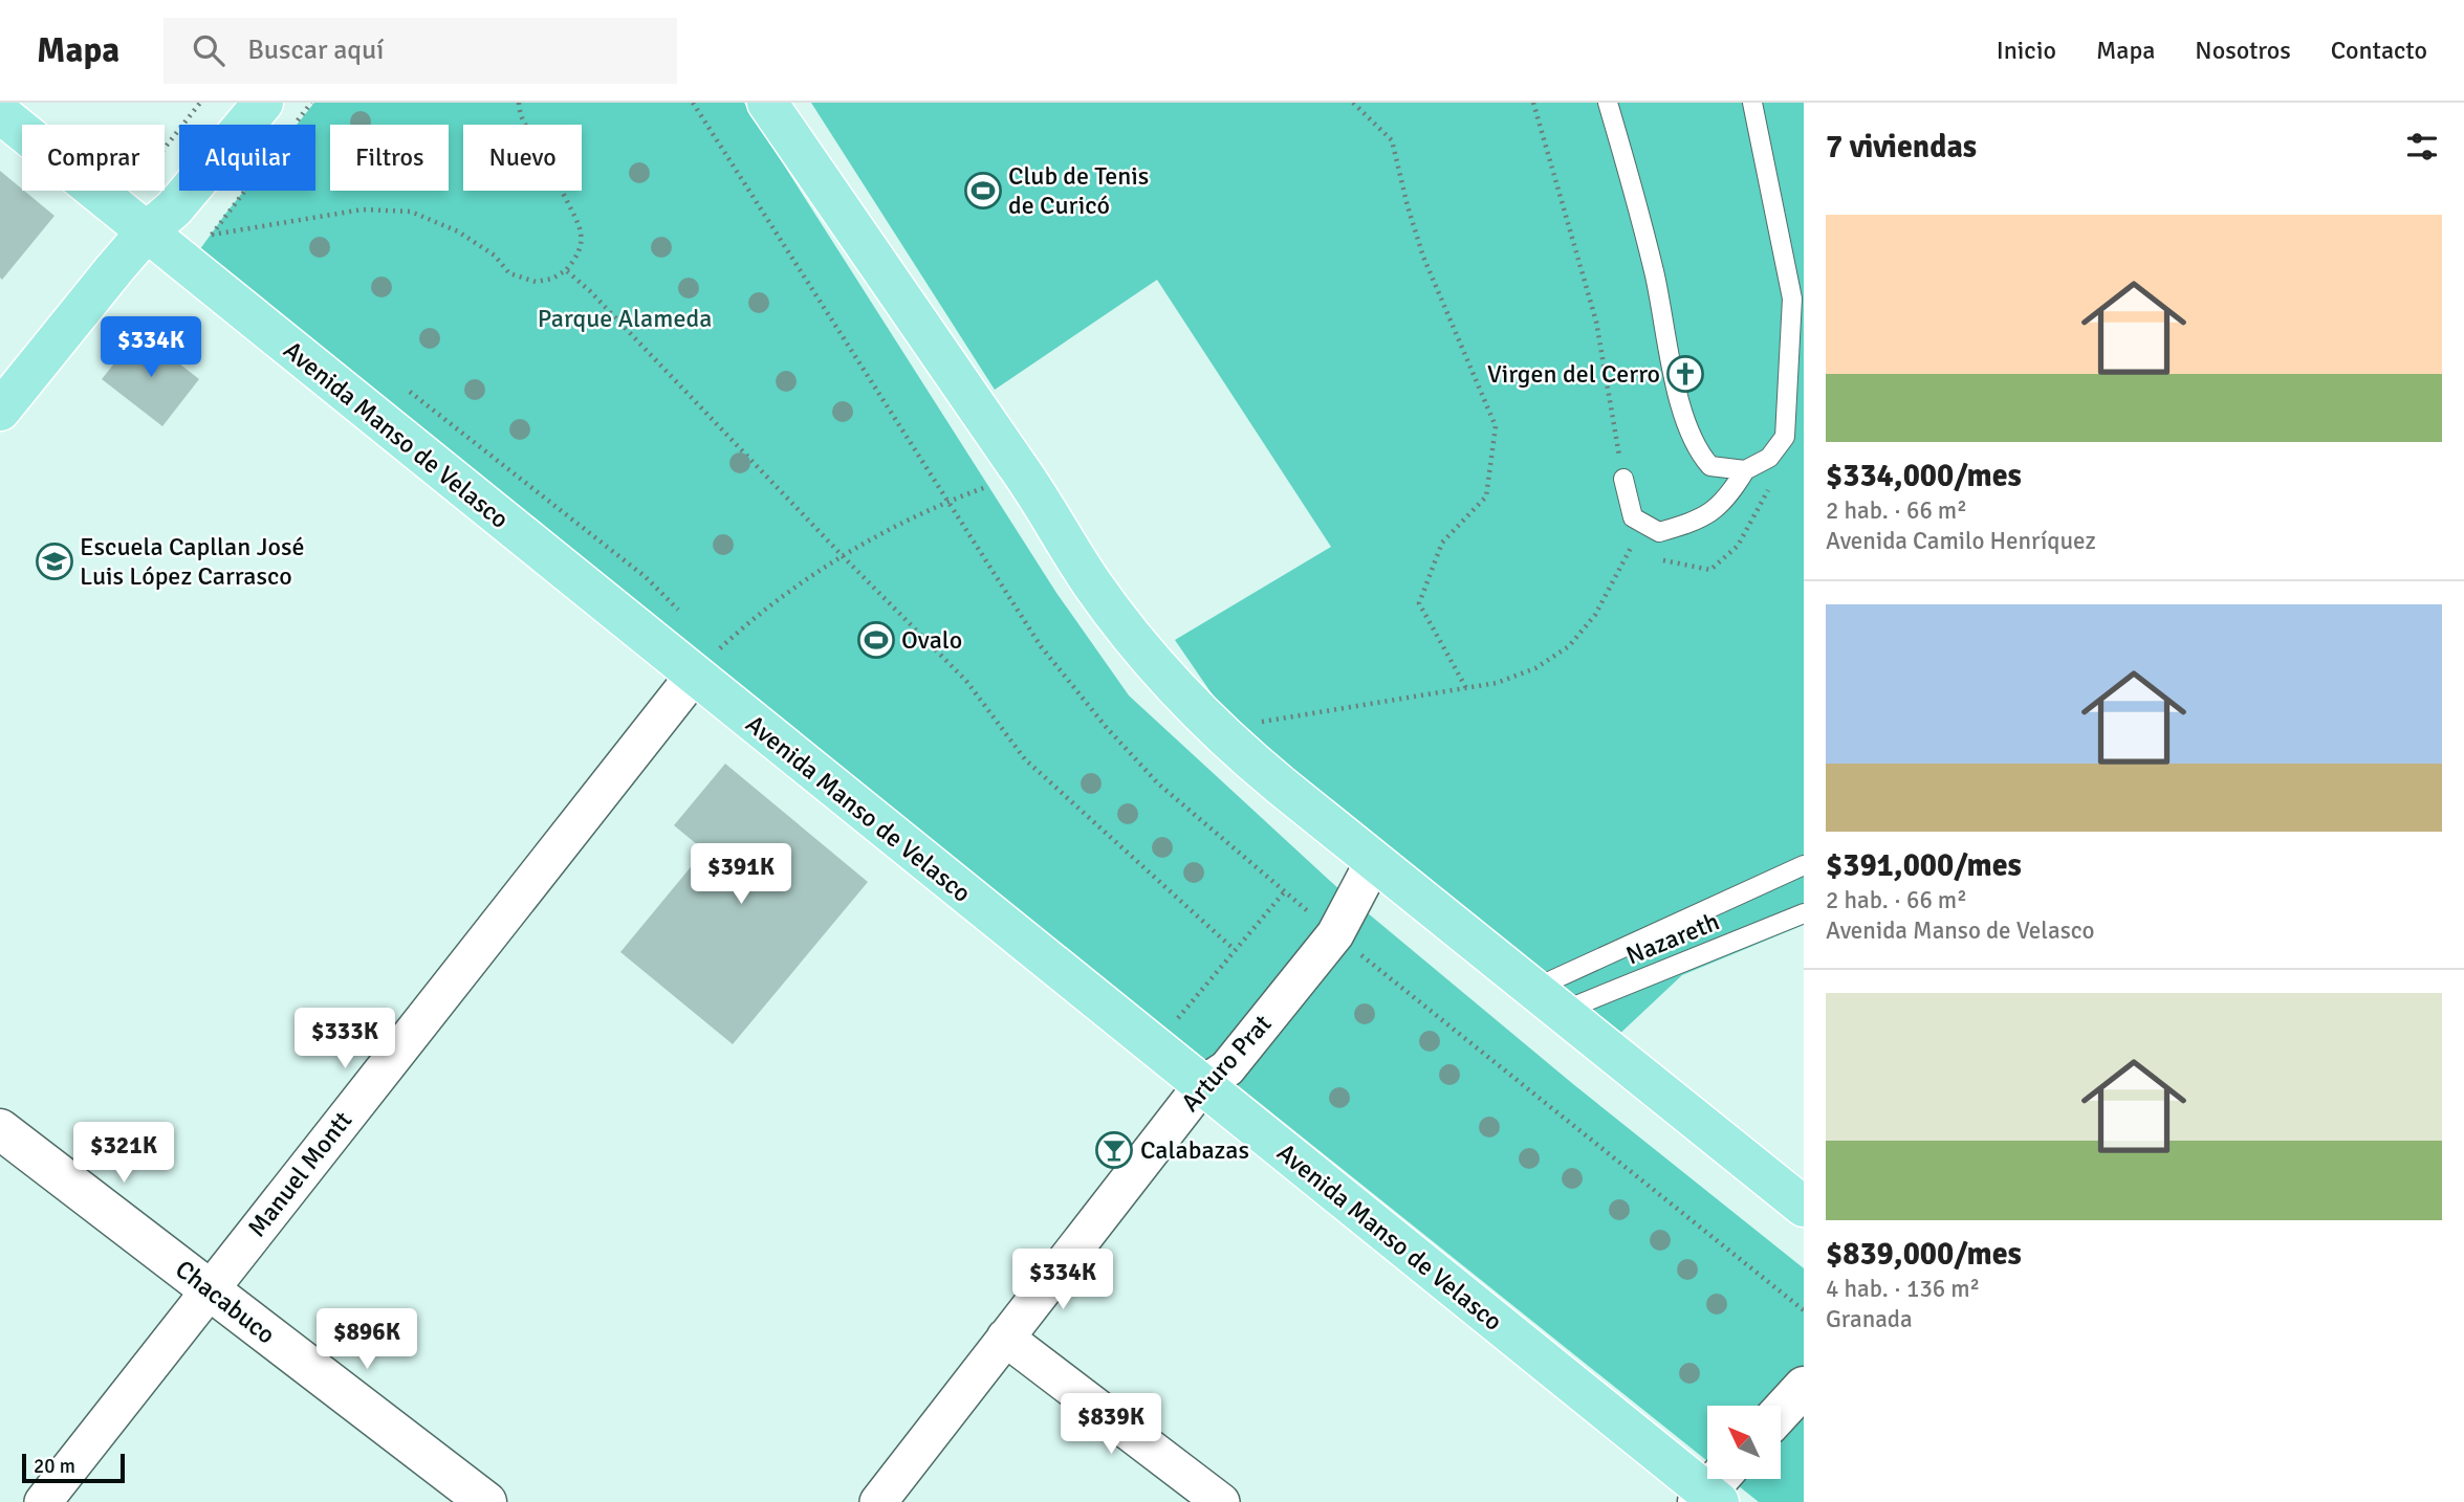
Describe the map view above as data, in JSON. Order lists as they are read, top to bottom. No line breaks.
{"streets":{"main road":["Avenida Manso de Velasco"],"street":["Arturo Prat","Manuel Montt","Chacabuco"],"lane":["Nazareth"]},"crossings":[["Avenida Manso de Velasco","Arturo Prat"],["Avenida Manso de Velasco","Manuel Montt"],["Manuel Montt","Chacabuco"]],"parks":["Parque Alameda"],"places":{"sports":["Club de Tenis de Curicó","Ovalo"],"church":["Virgen del Cerro"],"school or university":["Escuela Capllan José Luis López Carrasco"],"bar":["Calabazas"]},"scale_bar":"20 m","north":"top left","page":{"header":"Mapa","search":"Buscar aquí","nav":["Inicio","Mapa","Nosotros","Contacto"],"heading":"7 viviendas","chip":["Comprar","Alquilar","Filtros","Nuevo"],"list":[{"name":"$334,000/mes","note":"2 hab. · 66 m² · Avenida Camilo Henríquez"},{"name":"$391,000/mes","note":"2 hab. · 66 m² · Avenida Manso de Velasco"},{"name":"$839,000/mes","note":"4 hab. · 136 m² · Granada"}],"price":["$334K","$391K","$333K","$321K","$334K","$896K","$839K"],"scale":"20 m"}}
